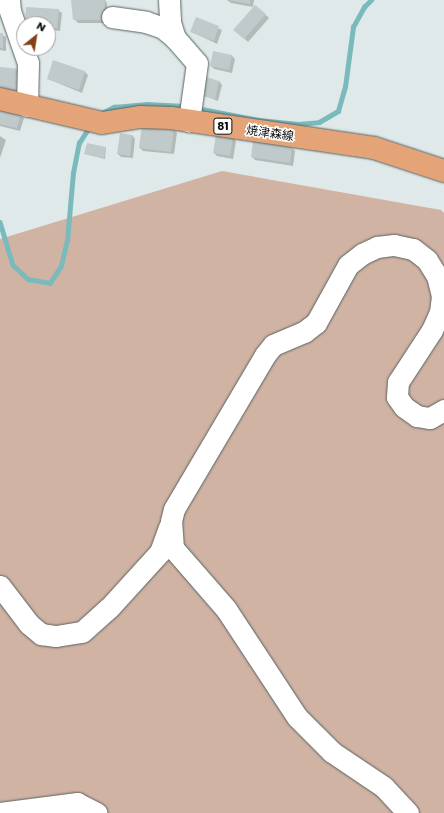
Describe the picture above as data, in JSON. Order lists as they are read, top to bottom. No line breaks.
{"streets":{"main road":["81","焼津森線"]},"north":"top right"}
